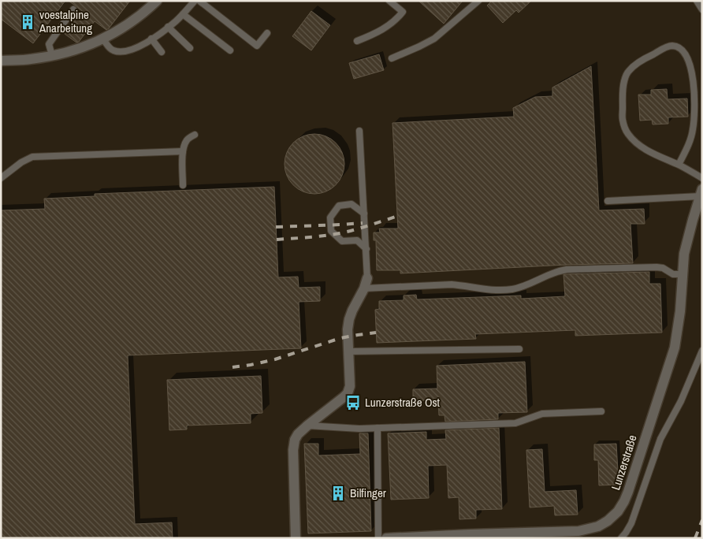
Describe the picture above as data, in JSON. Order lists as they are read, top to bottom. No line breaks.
{"streets":{"street":["Lunzerstraße"]},"places":{"building":["voestalpine Anarbeitung","Bilfinger"],"bus stop":["Lunzerstraße Ost"]}}
